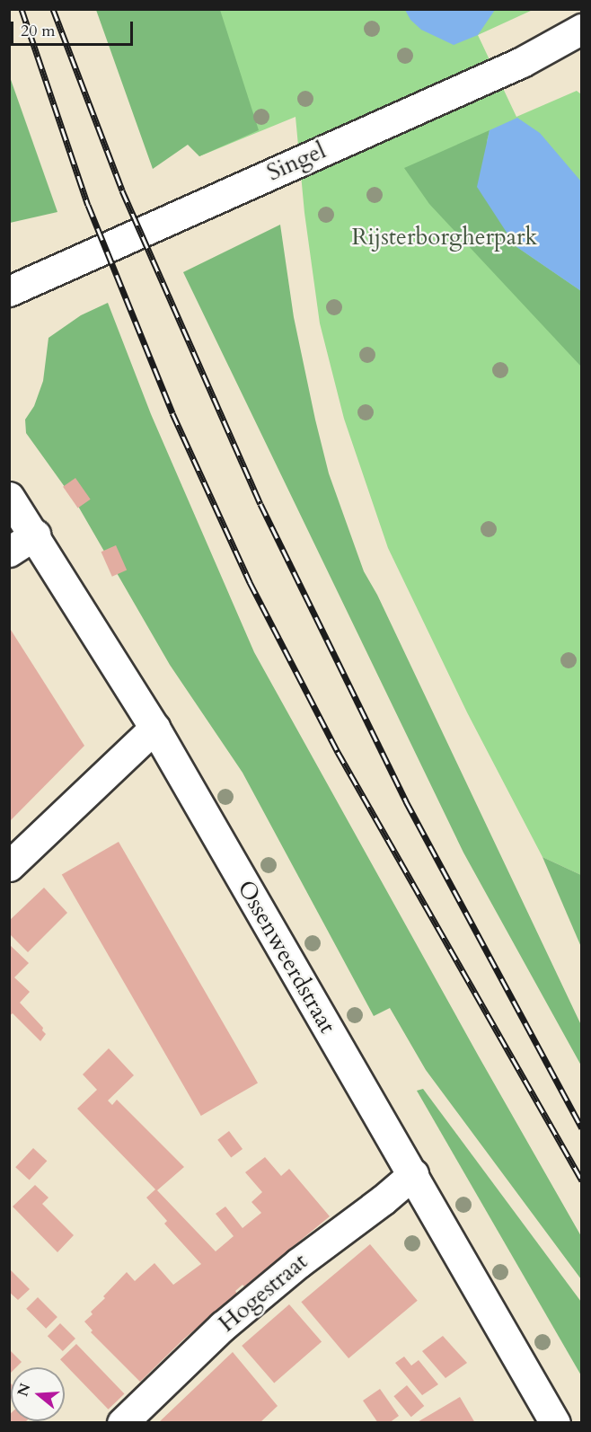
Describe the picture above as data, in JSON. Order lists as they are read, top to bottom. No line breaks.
{"streets":{"street":["Singel","Ossenweerdstraat","Hogestraat"]},"crossings":[["Ossenweerdstraat","Hogestraat"]],"parks":["Rijsterborgherpark"],"scale_bar":"20 m","north":"left"}
